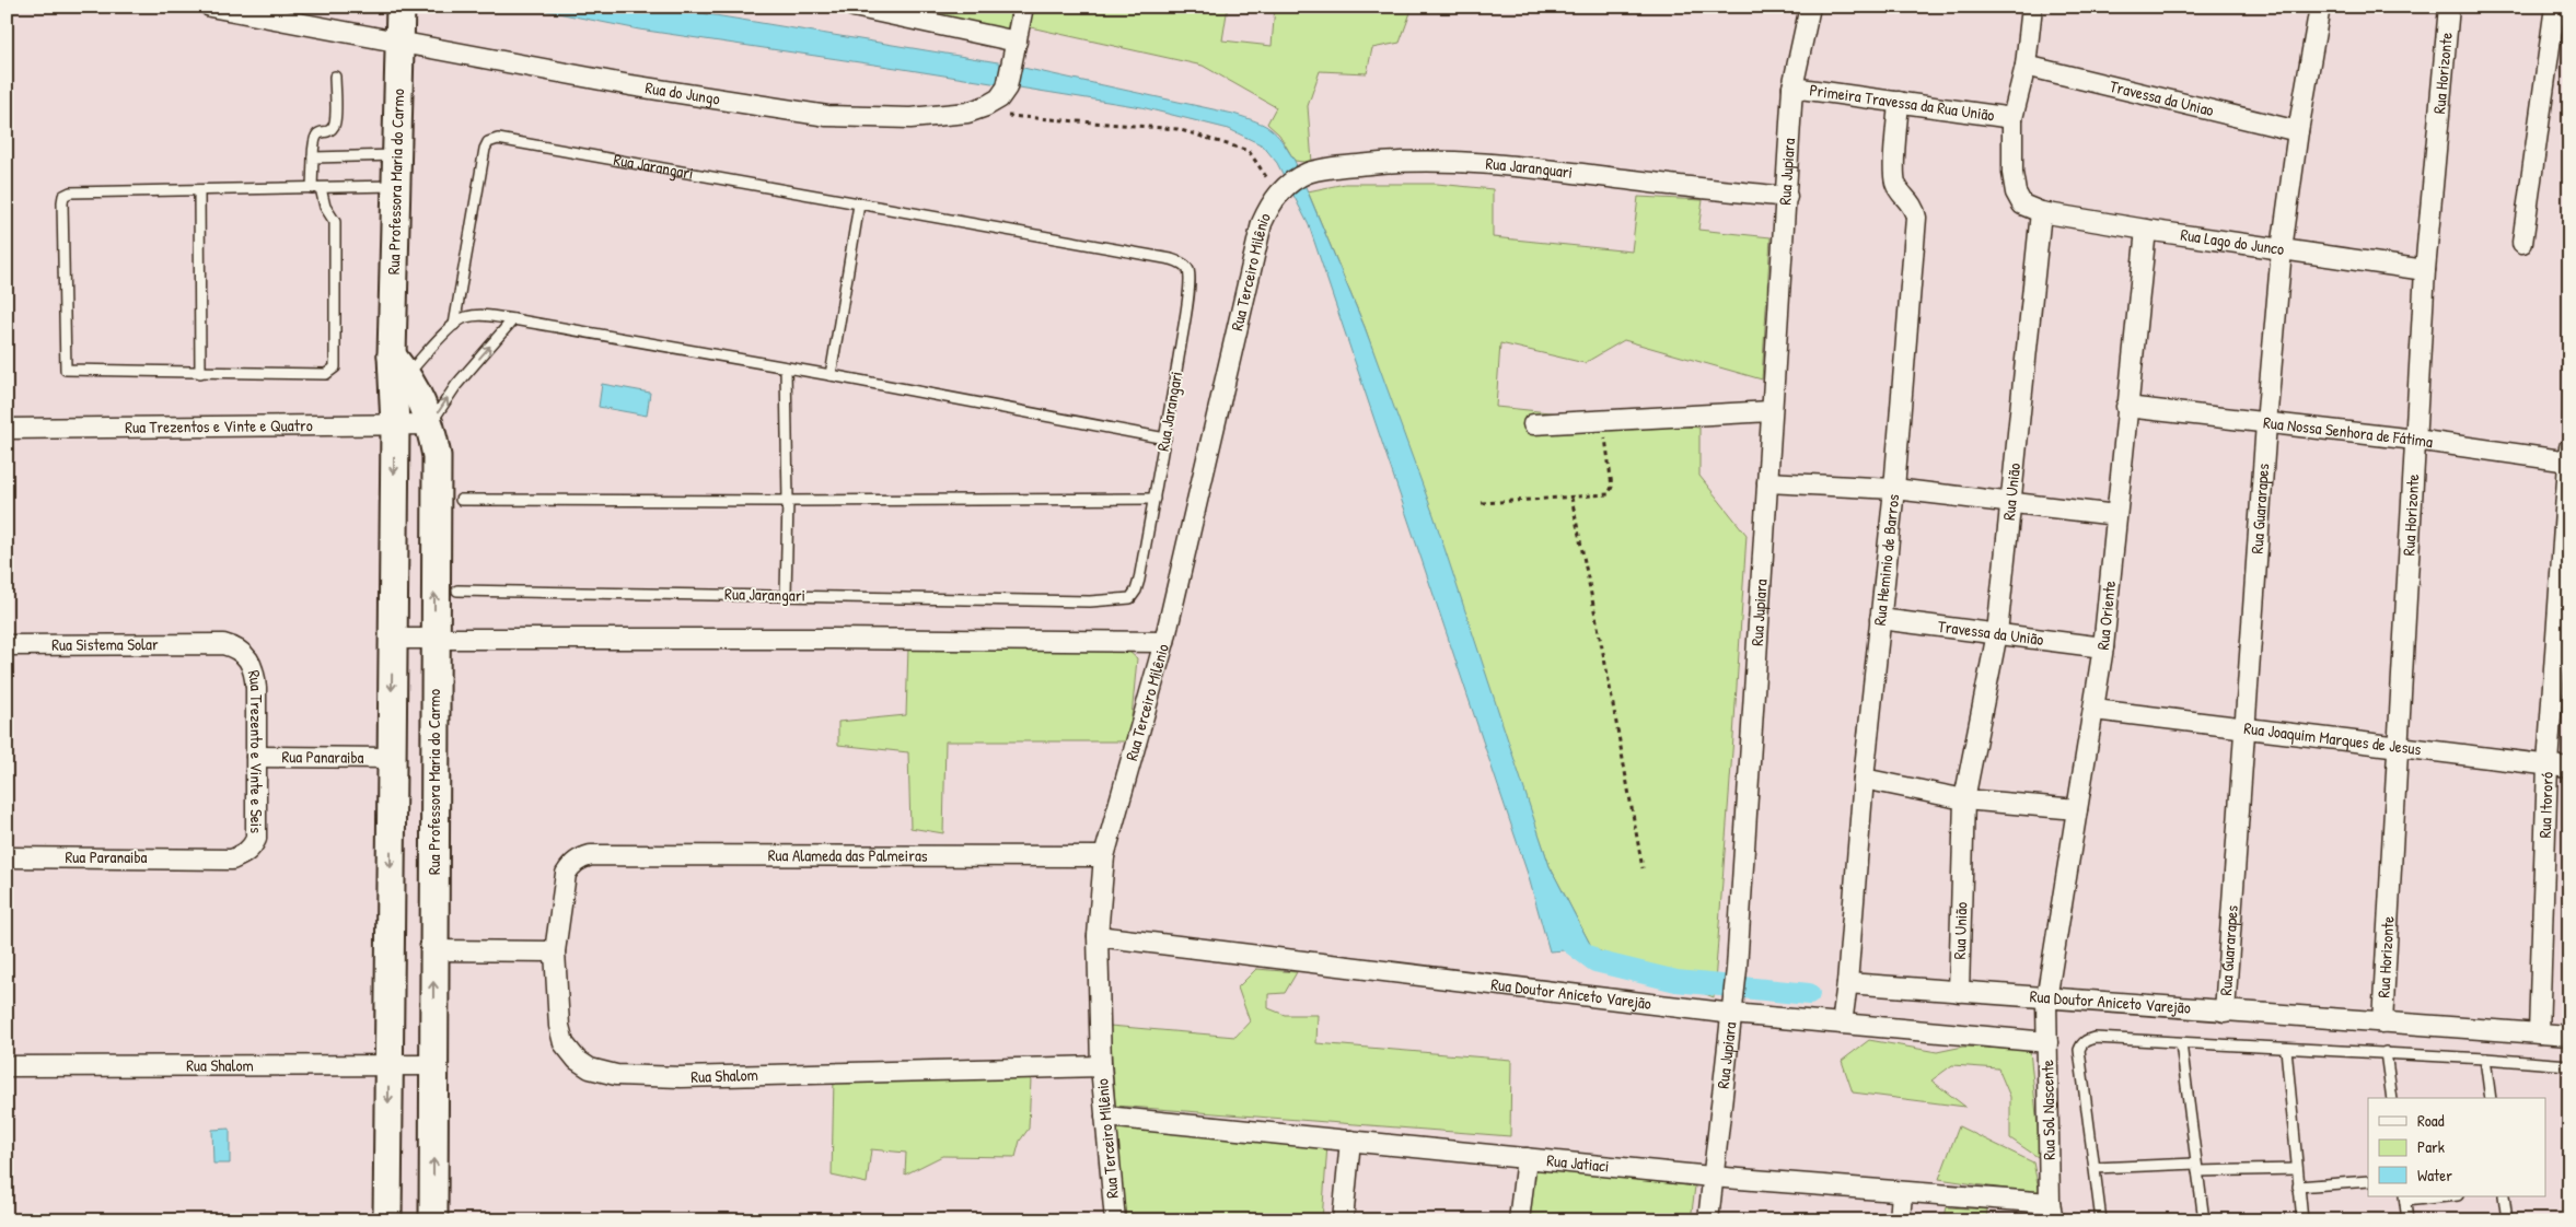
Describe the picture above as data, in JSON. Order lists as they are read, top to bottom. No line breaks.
{"streets":{"street":["Rua Horizonte","Rua do Jungo","Travessa da Uniao","Primeira Travessa da Rua União","Rua Jaranguari","Rua Jupiara","Rua Professora Maria do Carmo","Rua Lago do Junco","Rua Terceiro Milênio","Rua Trezentos e Vinte e Quatro","Rua Nossa Senhora de Fátima","Rua União","Rua Guararapes","Rua Heminio de Barros","Rua Oriente","Travessa da União","Rua Sistema Solar","Rua Joaquim Marques de Jesus","Rua Trezento e Vinte e Seis","Rua Panaraiba","Rua Itororó","Rua Alameda das Palmeiras","Rua Paranaiba","Rua Doutor Aniceto Varejão","Rua Shalom","Rua Sol Nascente","Rua Jatiaci"],"lane":["Rua Jarangari"]},"crossings":[["Rua Horizonte","Rua Lago do Junco"],["Rua Horizonte","Rua Nossa Senhora de Fátima"],["Rua Horizonte","Rua Joaquim Marques de Jesus"],["Rua Horizonte","Rua Doutor Aniceto Varejão"],["Rua do Jungo","Rua Professora Maria do Carmo"],["Travessa da Uniao","Rua Guararapes"],["Primeira Travessa da Rua União","Rua Jupiara"],["Primeira Travessa da Rua União","Rua Heminio de Barros"],["Rua Jaranguari","Rua Jupiara"],["Rua Jaranguari","Rua Terceiro Milênio"],["Rua Jupiara","Rua Doutor Aniceto Varejão"],["Rua Jupiara","Rua Jatiaci"],["Rua Professora Maria do Carmo","Rua Trezentos e Vinte e Quatro"],["Rua Professora Maria do Carmo","Rua Panaraiba"],["Rua Professora Maria do Carmo","Rua Shalom"],["Rua Lago do Junco","Rua União"],["Rua Lago do Junco","Rua Guararapes"],["Rua Lago do Junco","Rua Oriente"],["Rua Terceiro Milênio","Rua Alameda das Palmeiras"],["Rua Terceiro Milênio","Rua Doutor Aniceto Varejão"],["Rua Terceiro Milênio","Rua Shalom"],["Rua Terceiro Milênio","Rua Jatiaci"],["Rua Nossa Senhora de Fátima","Rua Guararapes"],["Rua Nossa Senhora de Fátima","Rua Oriente"],["Rua Nossa Senhora de Fátima","Rua Itororó"],["Rua União","Travessa da União"],["Rua União","Rua Doutor Aniceto Varejão"],["Rua Guararapes","Rua Joaquim Marques de Jesus"],["Rua Guararapes","Rua Doutor Aniceto Varejão"],["Rua Heminio de Barros","Travessa da União"],["Rua Heminio de Barros","Rua Doutor Aniceto Varejão"],["Rua Oriente","Travessa da União"],["Rua Oriente","Rua Joaquim Marques de Jesus"],["Rua Oriente","Rua Doutor Aniceto Varejão"],["Rua Oriente","Rua Sol Nascente"],["Rua Sistema Solar","Rua Trezento e Vinte e Seis"],["Rua Joaquim Marques de Jesus","Rua Itororó"],["Rua Trezento e Vinte e Seis","Rua Panaraiba"],["Rua Trezento e Vinte e Seis","Rua Paranaiba"],["Rua Itororó","Rua Doutor Aniceto Varejão"],["Rua Alameda das Palmeiras","Rua Shalom"],["Rua Doutor Aniceto Varejão","Rua Sol Nascente"],["Rua Sol Nascente","Rua Jatiaci"]],"legend":["Road","Park","Water"]}
